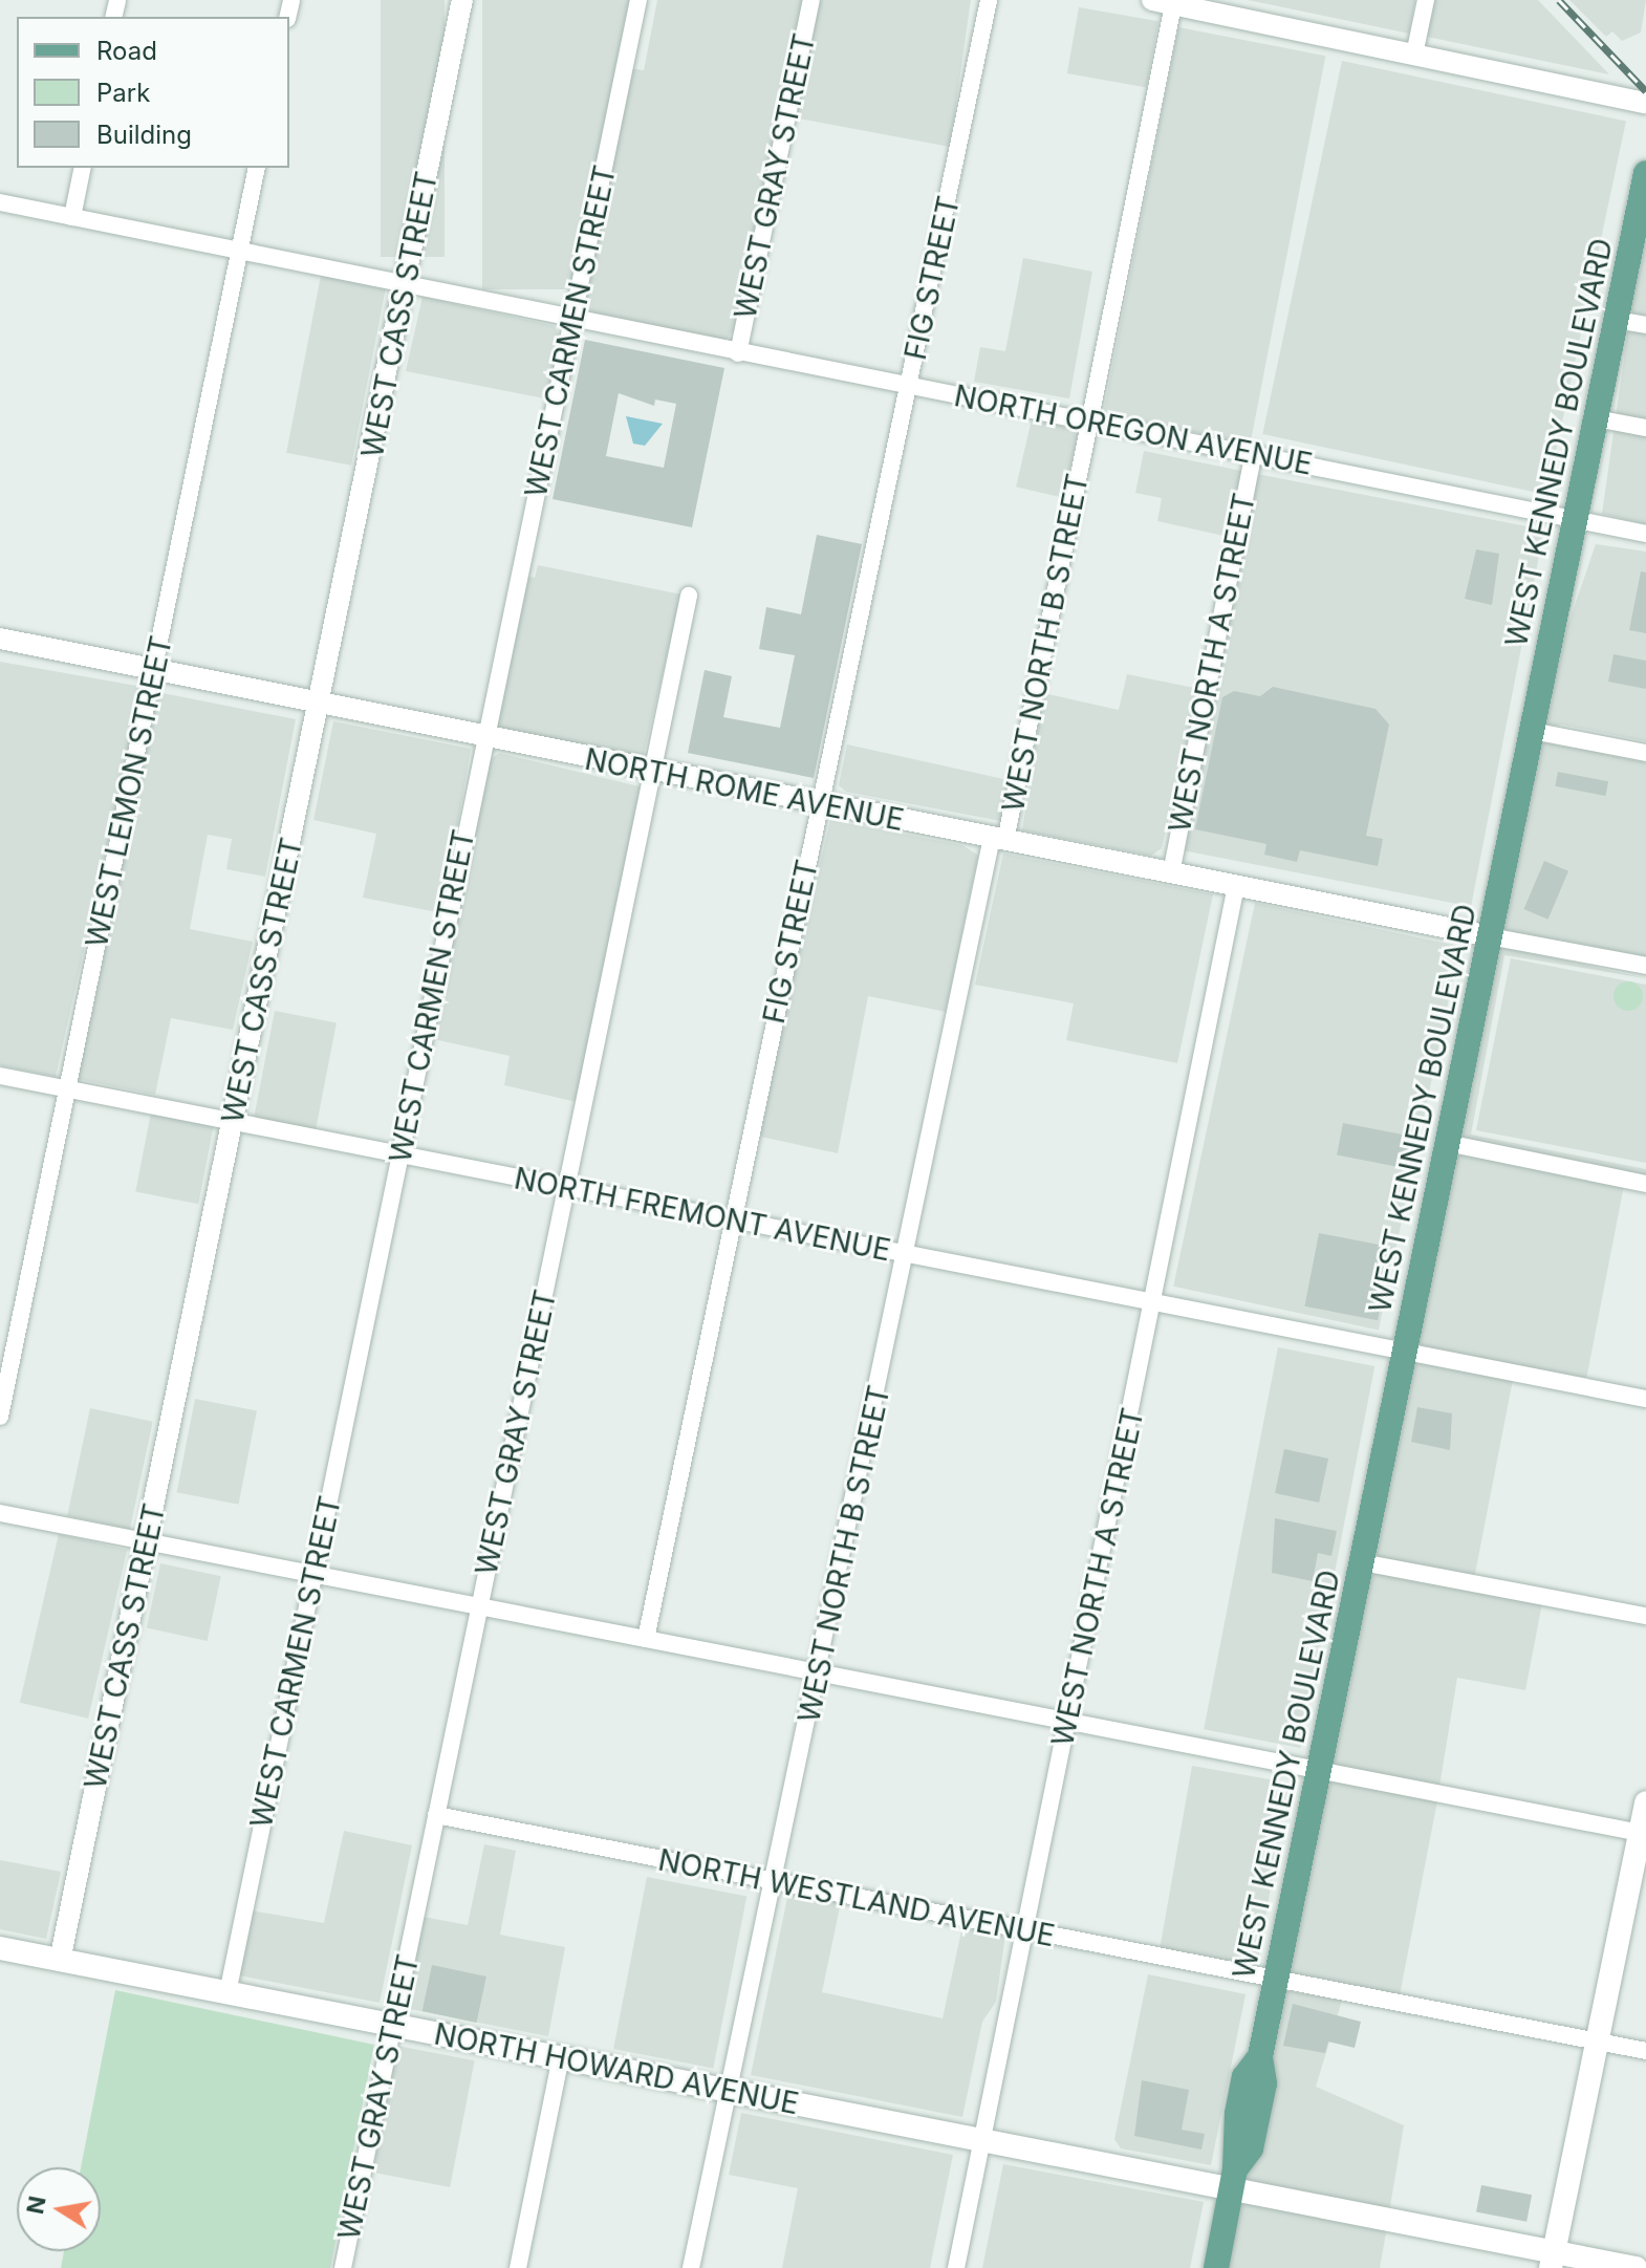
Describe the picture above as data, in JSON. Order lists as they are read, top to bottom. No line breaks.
{"streets":{"main road":["WEST KENNEDY BOULEVARD","NORTH HOWARD AVENUE"],"street":["WEST GRAY STREET","FIG STREET","WEST CASS STREET","WEST CARMEN STREET","NORTH OREGON AVENUE","WEST NORTH B STREET","WEST NORTH A STREET","NORTH ROME AVENUE","WEST LEMON STREET","NORTH FREMONT AVENUE","NORTH WESTLAND AVENUE"]},"crossings":[["WEST GRAY STREET","NORTH OREGON AVENUE"],["WEST GRAY STREET","NORTH ROME AVENUE"],["WEST GRAY STREET","NORTH FREMONT AVENUE"],["WEST GRAY STREET","NORTH WESTLAND AVENUE"],["WEST GRAY STREET","NORTH HOWARD AVENUE"],["FIG STREET","NORTH OREGON AVENUE"],["FIG STREET","NORTH ROME AVENUE"],["FIG STREET","NORTH FREMONT AVENUE"],["WEST CASS STREET","NORTH OREGON AVENUE"],["WEST CASS STREET","NORTH ROME AVENUE"],["WEST CASS STREET","NORTH FREMONT AVENUE"],["WEST CASS STREET","NORTH HOWARD AVENUE"],["WEST CARMEN STREET","NORTH OREGON AVENUE"],["WEST CARMEN STREET","NORTH ROME AVENUE"],["WEST CARMEN STREET","NORTH FREMONT AVENUE"],["WEST CARMEN STREET","NORTH HOWARD AVENUE"],["NORTH OREGON AVENUE","WEST KENNEDY BOULEVARD"],["NORTH OREGON AVENUE","WEST NORTH B STREET"],["NORTH OREGON AVENUE","WEST NORTH A STREET"],["NORTH OREGON AVENUE","WEST LEMON STREET"],["WEST KENNEDY BOULEVARD","NORTH ROME AVENUE"],["WEST KENNEDY BOULEVARD","NORTH FREMONT AVENUE"],["WEST KENNEDY BOULEVARD","NORTH WESTLAND AVENUE"],["WEST KENNEDY BOULEVARD","NORTH HOWARD AVENUE"],["WEST NORTH B STREET","NORTH ROME AVENUE"],["WEST NORTH B STREET","NORTH FREMONT AVENUE"],["WEST NORTH B STREET","NORTH WESTLAND AVENUE"],["WEST NORTH B STREET","NORTH HOWARD AVENUE"],["WEST NORTH A STREET","NORTH ROME AVENUE"],["WEST NORTH A STREET","NORTH FREMONT AVENUE"],["WEST NORTH A STREET","NORTH WESTLAND AVENUE"],["WEST NORTH A STREET","NORTH HOWARD AVENUE"],["NORTH ROME AVENUE","WEST LEMON STREET"],["WEST LEMON STREET","NORTH FREMONT AVENUE"]],"legend":["Road","Park","Building"],"north":"left"}
